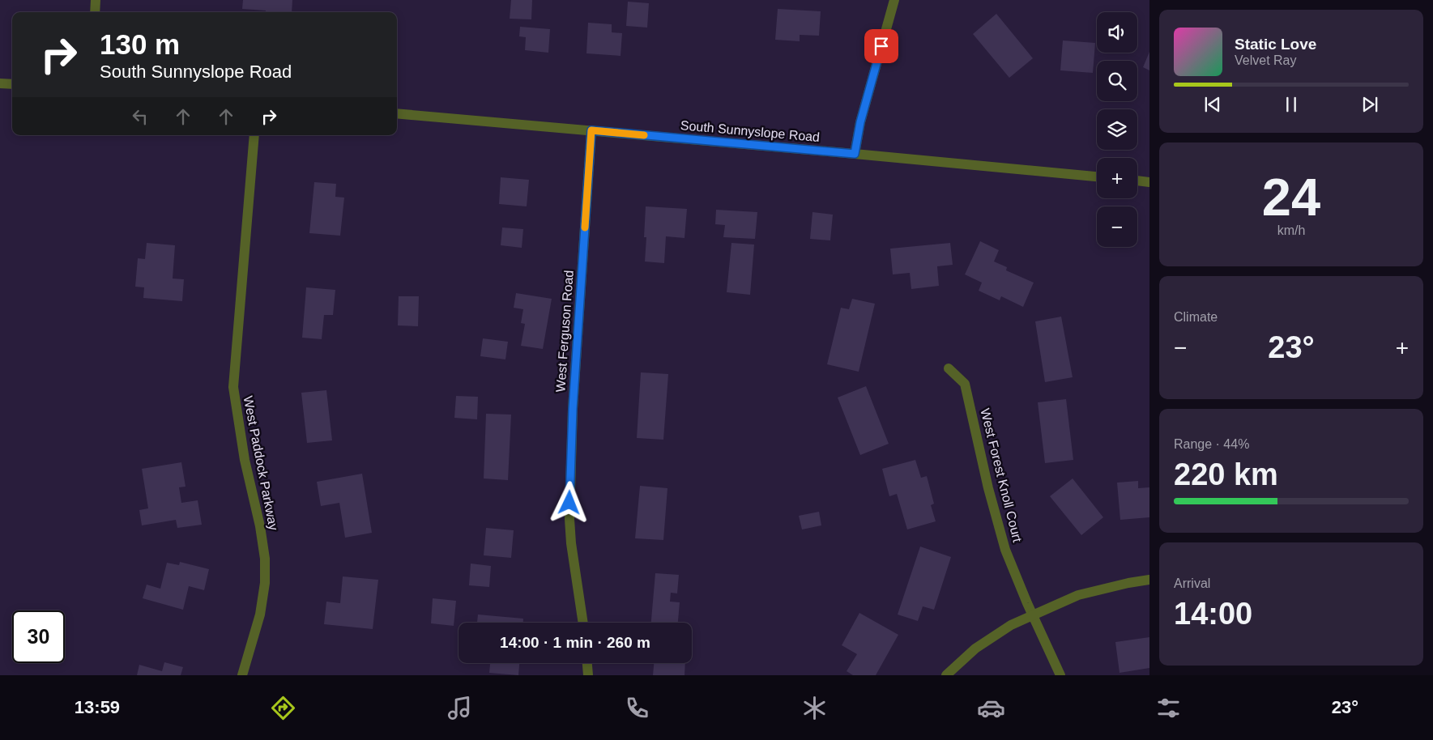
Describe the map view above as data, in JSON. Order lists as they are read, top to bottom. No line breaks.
{"streets":{"street":["South Sunnyslope Road","West Ferguson Road","West Paddock Parkway","West Forest Knoll Court"]},"crossings":[["South Sunnyslope Road","West Ferguson Road"]],"page":{"map_buttons":["+","−"],"turn":["130 m","South Sunnyslope Road"],"song":["Static Love","Velvet Ray"],"tile":[["24","km/h"],"Climate",["Range · 44%","220 km"],["Arrival","14:00"]],"heat":["−","23°","+"],"limit":"30","trip":"14:00 · 1 min · 260 m","tabs":["13:59","23°"]}}
